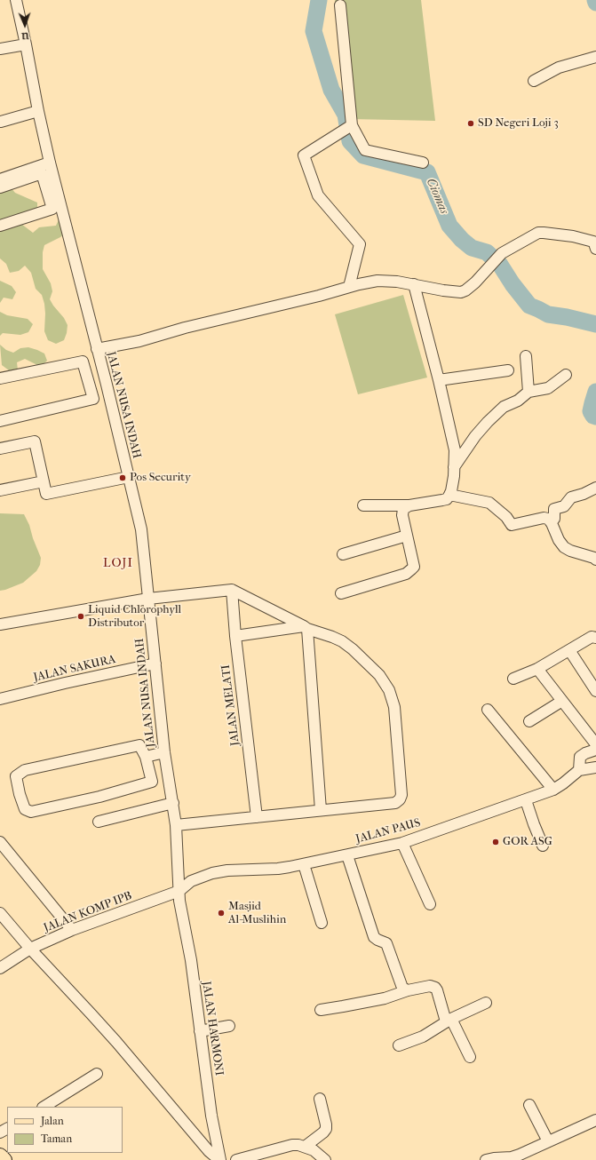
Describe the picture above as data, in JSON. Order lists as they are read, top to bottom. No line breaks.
{"streets":{"street":["JALAN NUSA INDAH","JALAN SAKURA","JALAN MELATI","JALAN PAUS","JALAN KOMP IPB","JALAN HARMONI"]},"crossings":[["JALAN NUSA INDAH","JALAN SAKURA"],["JALAN NUSA INDAH","JALAN PAUS"],["JALAN NUSA INDAH","JALAN KOMP IPB"],["JALAN NUSA INDAH","JALAN HARMONI"],["JALAN PAUS","JALAN KOMP IPB"],["JALAN PAUS","JALAN HARMONI"],["JALAN KOMP IPB","JALAN HARMONI"]],"districts":["LOJI"],"water":["Ciomas"],"places":["SD Negeri Loji 3","Pos Security","Liquid Chlorophyll Distributor","GOR ASG","Masjid Al-Muslihin"],"legend":["Jalan","Taman"],"north":"bottom"}
